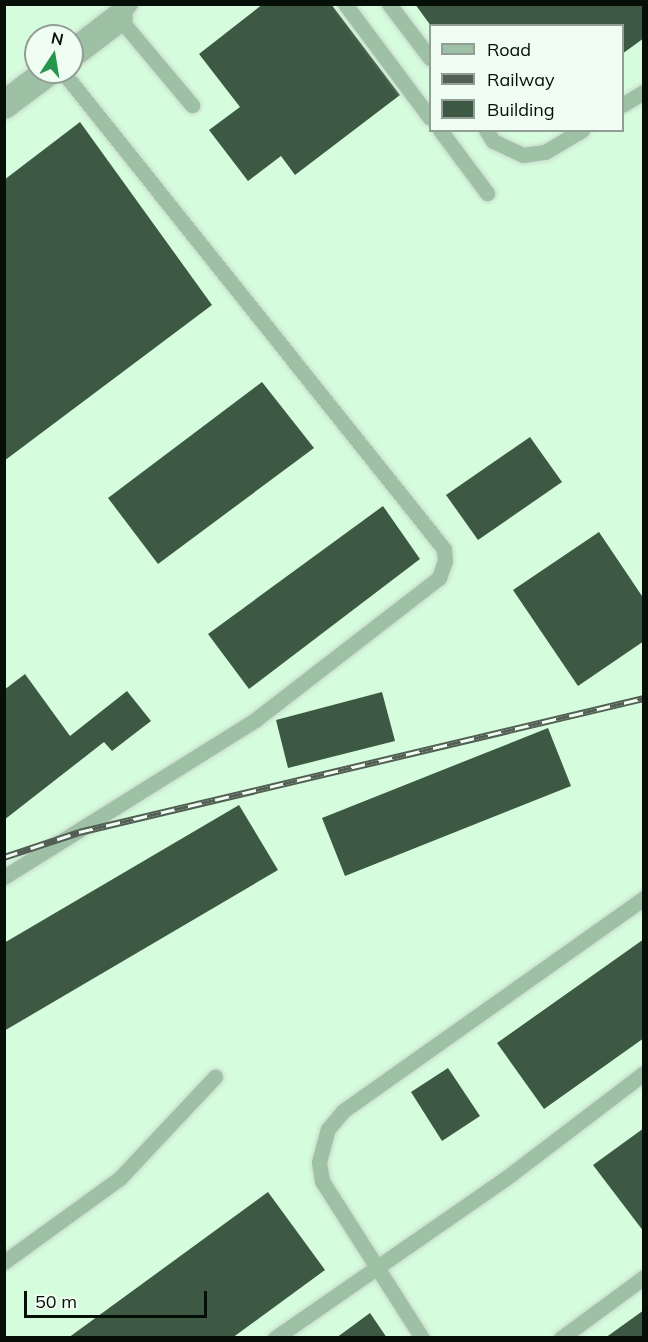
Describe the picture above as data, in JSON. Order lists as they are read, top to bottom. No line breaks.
{"legend":["Road","Railway","Building"],"scale_bar":"50 m","north":"top"}
